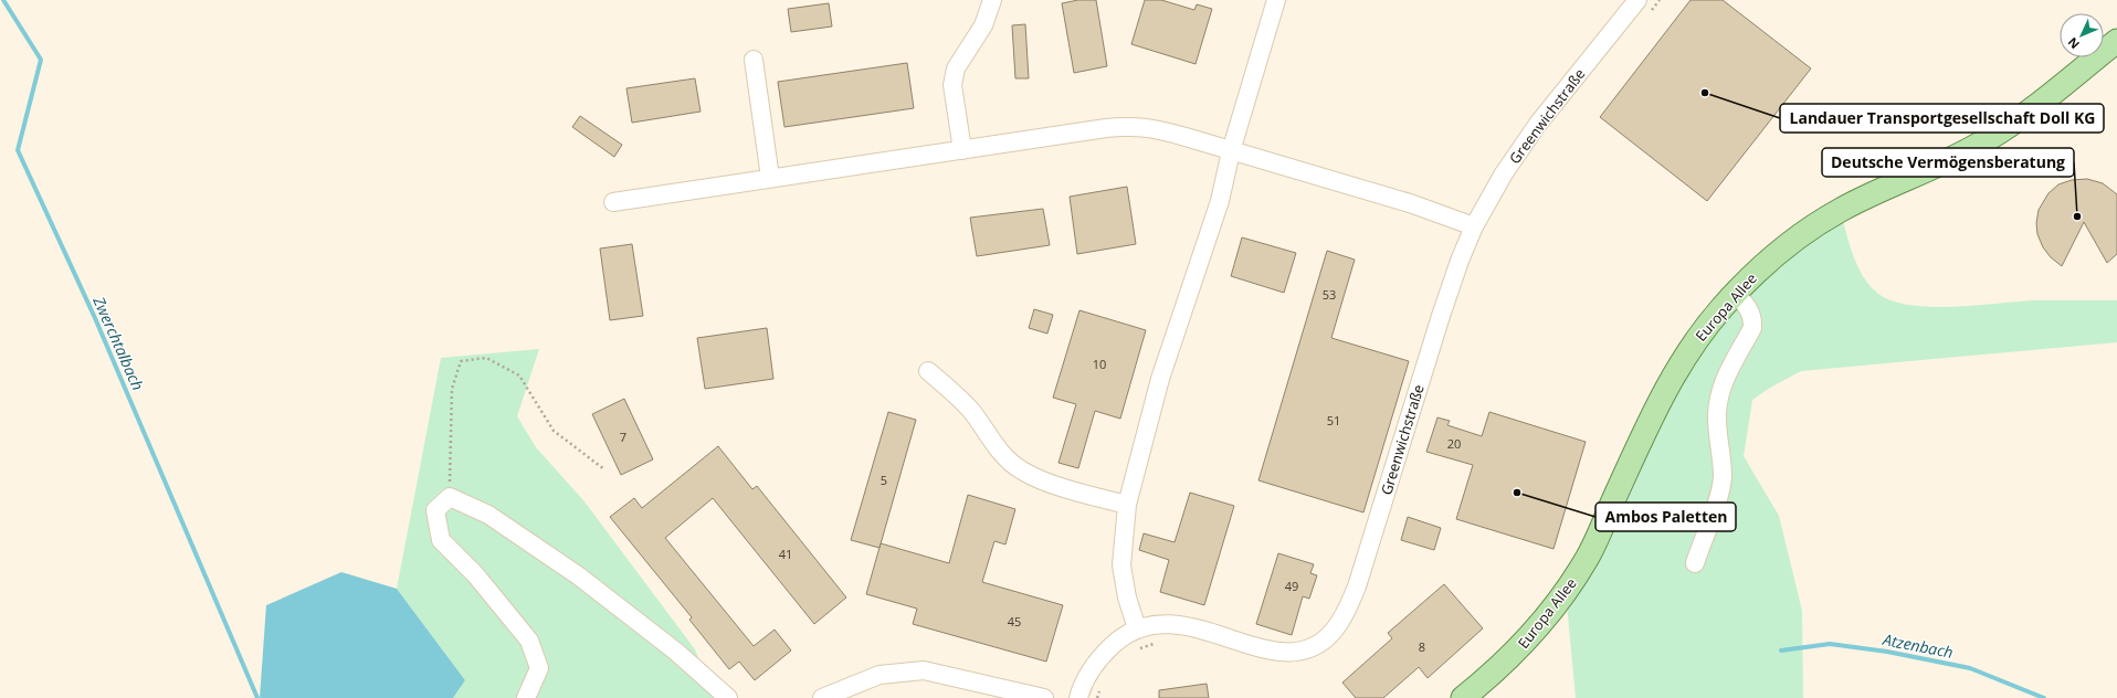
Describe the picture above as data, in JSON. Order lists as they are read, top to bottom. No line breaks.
{"streets":{"main road":["Europa Allee"],"street":["Greenwichstraße"]},"water":["Zwerchtalbach","Atzenbach"],"places":["Landauer Transportgesellschaft Doll KG","Deutsche Vermögensberatung","Ambos Paletten"],"house_numbers":["53","10","51","7","20","5","41","49","45","8"],"north":"bottom left"}
